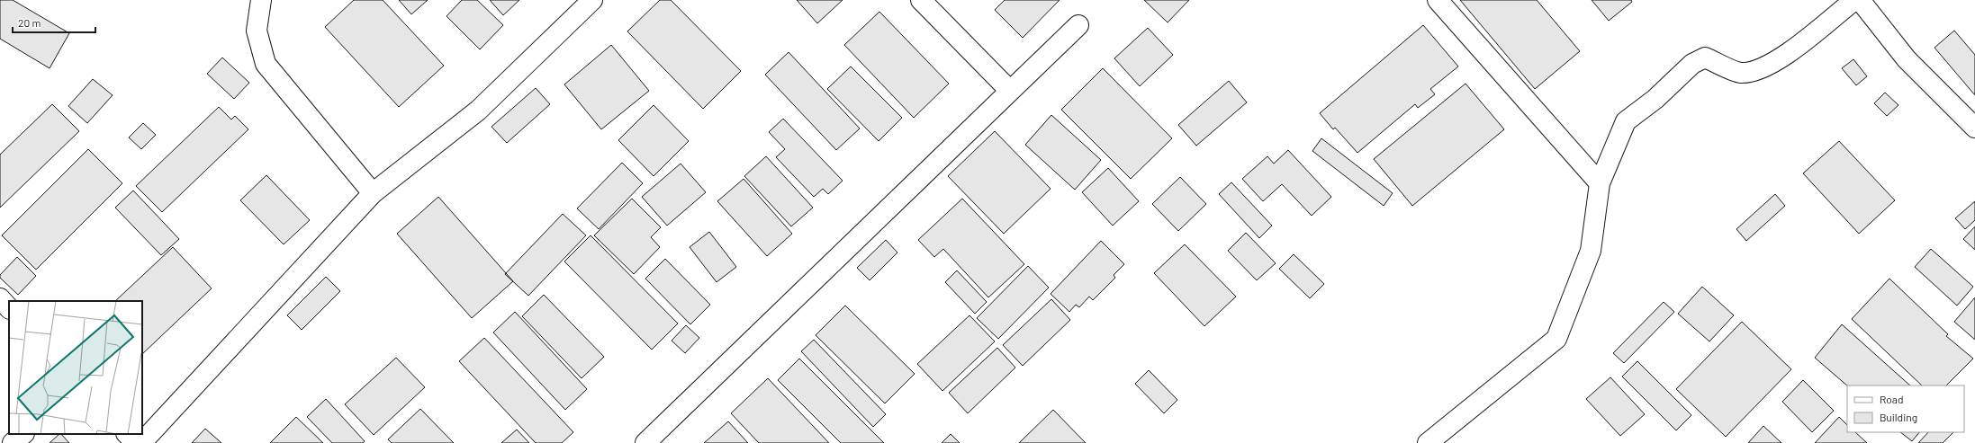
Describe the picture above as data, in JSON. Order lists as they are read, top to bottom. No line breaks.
{"legend":["Road","Building"],"scale_bar":"20 m"}
